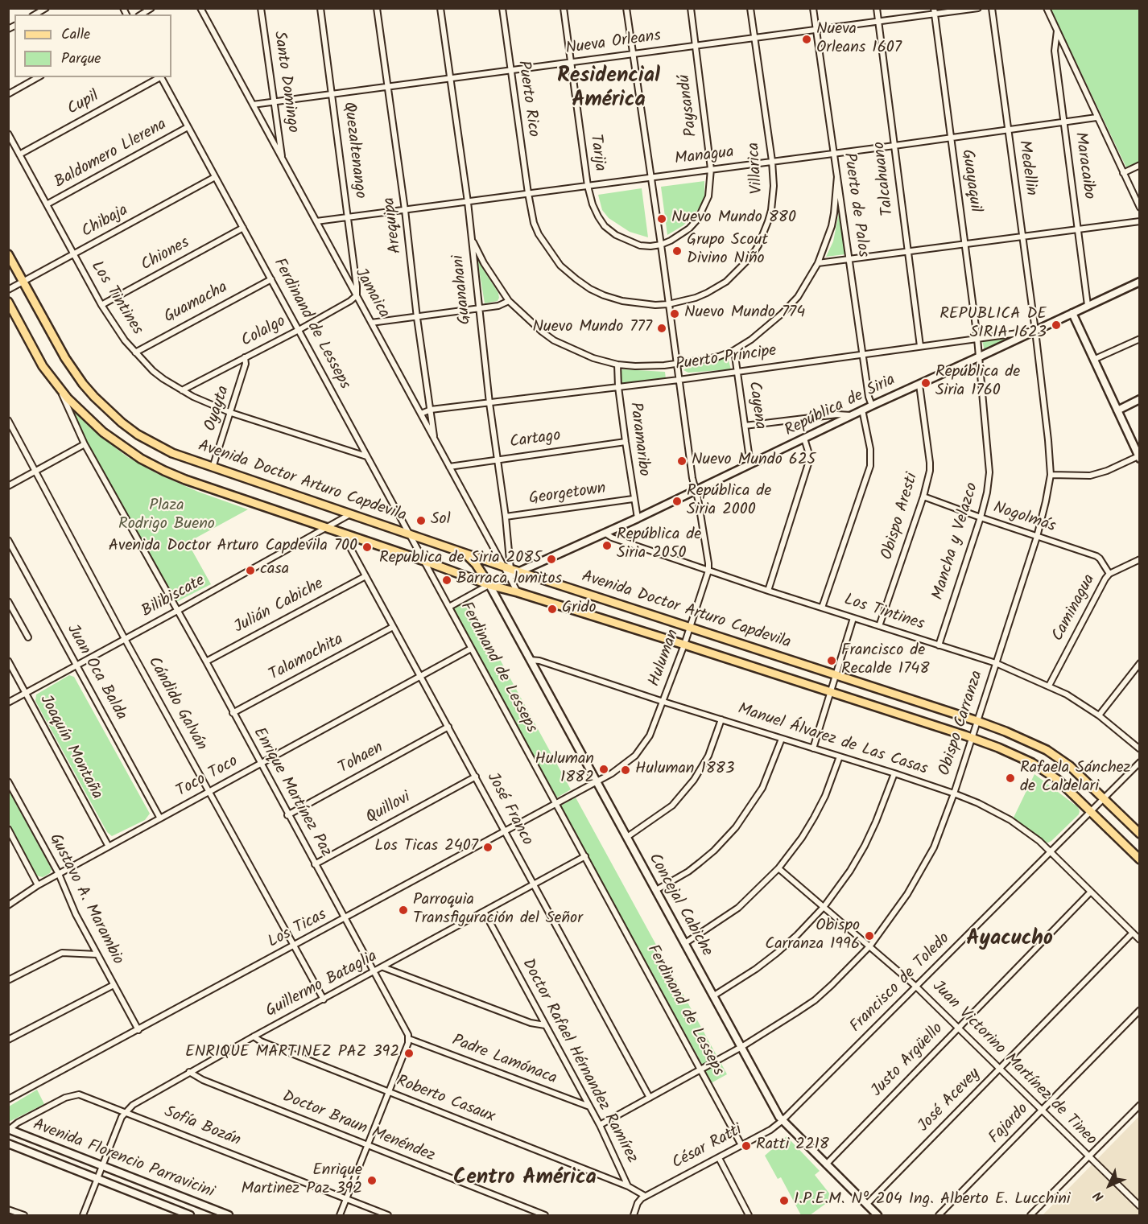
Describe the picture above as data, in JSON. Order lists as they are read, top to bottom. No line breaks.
{"streets":{"main road":["República de Siria","Avenida Doctor Arturo Capdevila","Concejal Cabiche","Avenida Florencio Parravicini"],"street":["Nueva Orleans","Santo Domingo","Puerto Rico","Cupil","Paysandú","Quezaltenango","Tarija","Baldomero Llerena","Managua","Maracaibo","Villarica","Medellin","Talcahuano","Guayaquil","Puerto de Palos","Chibaja","Arequipa","Chiones","Guanahani","Jamaica","Los Tintines","Guamacha","Ferdinand de Lesseps","Colalgo","Puerto Príncipe","Cayena","Oyayta","Paramaribo","Cartago","Georgetown","Obispo Aresti","Nogolmás","Mancha y Velazco","Bilibiscate","Julián Cabiche","Caminagua","Talamochita","Huluman","Juan Oca Balda","Cándido Galván","Obispo Carranza","Manuel Álvarez de Las Casas","Joaquín Montaña","Tohaen","Toco Toco","Enrique Martínez Paz","Quillovi","José Franco","Gustavo A. Marambio","Los Ticas","Francisco de Toledo","Guillermo Bataglia","Padre Lamónaca","Justo Argüello","Doctor Rafael Hérnandez Ramírez","Juan Victorino Martínez de Tineo","Roberto Casaux","José Acevey","Fajardo","Sofía Bozán","Doctor Braun Menéndez","César Ratti"]},"crossings":[["Nueva Orleans","Santo Domingo"],["Nueva Orleans","Puerto Rico"],["Nueva Orleans","Paysandú"],["Nueva Orleans","Quezaltenango"],["Nueva Orleans","Tarija"],["Nueva Orleans","Villarica"],["Nueva Orleans","Talcahuano"],["Nueva Orleans","Guayaquil"],["Nueva Orleans","Puerto de Palos"],["Nueva Orleans","Arequipa"],["Nueva Orleans","Guanahani"],["Nueva Orleans","Jamaica"],["Nueva Orleans","Huluman"],["Santo Domingo","Jamaica"],["Puerto Rico","Managua"],["Puerto Rico","Villarica"],["Cupil","Los Tintines"],["Paysandú","Tarija"],["Paysandú","Managua"],["Paysandú","Huluman"],["Quezaltenango","Managua"],["Quezaltenango","Jamaica"],["Quezaltenango","Colalgo"],["Tarija","Managua"],["Baldomero Llerena","Los Tintines"],["Baldomero Llerena","Ferdinand de Lesseps"],["Managua","Maracaibo"],["Managua","Villarica"],["Managua","Medellin"],["Managua","Talcahuano"],["Managua","Guayaquil"],["Managua","Puerto de Palos"],["Managua","Arequipa"],["Managua","Guanahani"],["Managua","Jamaica"],["Managua","Huluman"],["Maracaibo","República de Siria"],["Villarica","Huluman"],["Medellin","Puerto Príncipe"],["Medellin","República de Siria"],["Medellin","Obispo Carranza"],["Talcahuano","Puerto Príncipe"],["Guayaquil","Puerto Príncipe"],["Guayaquil","República de Siria"],["Guayaquil","Mancha y Velazco"],["Puerto de Palos","Puerto Príncipe"],["Puerto de Palos","República de Siria"],["Chibaja","Los Tintines"],["Chibaja","Ferdinand de Lesseps"],["Chibaja","Avenida Doctor Arturo Capdevila"],["Arequipa","Jamaica"],["Arequipa","Puerto Príncipe"],["Chiones","Los Tintines"],["Chiones","Ferdinand de Lesseps"],["Guanahani","Jamaica"],["Guanahani","Puerto Príncipe"],["Guanahani","República de Siria"],["Guanahani","Cartago"],["Guanahani","Avenida Doctor Arturo Capdevila"],["Guanahani","Georgetown"],["Jamaica","Colalgo"],["Jamaica","Puerto Príncipe"],["Jamaica","República de Siria"],["Jamaica","Cartago"],["Jamaica","Avenida Doctor Arturo Capdevila"],["Los Tintines","Guamacha"],["Los Tintines","Ferdinand de Lesseps"],["Los Tintines","Colalgo"],["Los Tintines","República de Siria"],["Los Tintines","Oyayta"],["Los Tintines","Obispo Aresti"],["Los Tintines","Mancha y Velazco"],["Los Tintines","Caminagua"],["Los Tintines","Huluman"],["Los Tintines","Obispo Carranza"],["Guamacha","Ferdinand de Lesseps"],["Ferdinand de Lesseps","Colalgo"],["Ferdinand de Lesseps","República de Siria"],["Ferdinand de Lesseps","Avenida Doctor Arturo Capdevila"],["Ferdinand de Lesseps","Obispo Carranza"],["Ferdinand de Lesseps","Toco Toco"],["Ferdinand de Lesseps","Los Ticas"],["Ferdinand de Lesseps","Guillermo Bataglia"],["Ferdinand de Lesseps","César Ratti"],["Colalgo","Oyayta"],["Puerto Príncipe","Cayena"],["Puerto Príncipe","República de Siria"],["Puerto Príncipe","Paramaribo"],["Puerto Príncipe","Huluman"],["Puerto Príncipe","Obispo Carranza"],["Cayena","República de Siria"],["República de Siria","Paramaribo"],["República de Siria","Avenida Doctor Arturo Capdevila"],["República de Siria","Obispo Aresti"],["República de Siria","Mancha y Velazco"],["República de Siria","Huluman"],["República de Siria","Obispo Carranza"],["República de Siria","Concejal Cabiche"],["Oyayta","Avenida Doctor Arturo Capdevila"],["Paramaribo","Cartago"],["Paramaribo","Georgetown"],["Avenida Doctor Arturo Capdevila","Bilibiscate"],["Avenida Doctor Arturo Capdevila","Huluman"],["Avenida Doctor Arturo Capdevila","Obispo Carranza"],["Avenida Doctor Arturo Capdevila","Enrique Martínez Paz"],["Avenida Doctor Arturo Capdevila","José Franco"],["Avenida Doctor Arturo Capdevila","Concejal Cabiche"],["Avenida Doctor Arturo Capdevila","Francisco de Toledo"],["Obispo Aresti","Nogolmás"],["Nogolmás","Mancha y Velazco"],["Nogolmás","Caminagua"],["Nogolmás","Obispo Carranza"],["Bilibiscate","Juan Oca Balda"],["Bilibiscate","Cándido Galván"],["Bilibiscate","Joaquín Montaña"],["Bilibiscate","Enrique Martínez Paz"],["Julián Cabiche","Enrique Martínez Paz"],["Julián Cabiche","José Franco"],["Talamochita","Enrique Martínez Paz"],["Talamochita","José Franco"],["Huluman","Manuel Álvarez de Las Casas"],["Huluman","Concejal Cabiche"],["Huluman","Los Ticas"],["Juan Oca Balda","Toco Toco"],["Cándido Galván","Toco Toco"],["Cándido Galván","Los Ticas"],["Cándido Galván","Guillermo Bataglia"],["Obispo Carranza","Manuel Álvarez de Las Casas"],["Obispo Carranza","José Franco"],["Obispo Carranza","Concejal Cabiche"],["Obispo Carranza","Doctor Rafael Hérnandez Ramírez"],["Obispo Carranza","Juan Victorino Martínez de Tineo"],["Manuel Álvarez de Las Casas","Concejal Cabiche"],["Manuel Álvarez de Las Casas","Francisco de Toledo"],["Manuel Álvarez de Las Casas","Justo Argüello"],["Manuel Álvarez de Las Casas","José Acevey"],["Joaquín Montaña","Toco Toco"],["Tohaen","Enrique Martínez Paz"],["Tohaen","José Franco"],["Toco Toco","Enrique Martínez Paz"],["Toco Toco","José Franco"],["Toco Toco","Gustavo A. Marambio"],["Enrique Martínez Paz","Quillovi"],["Enrique Martínez Paz","Los Ticas"],["Enrique Martínez Paz","Guillermo Bataglia"],["Enrique Martínez Paz","Padre Lamónaca"],["Quillovi","José Franco"],["José Franco","Los Ticas"],["José Franco","Guillermo Bataglia"],["Gustavo A. Marambio","Los Ticas"],["Concejal Cabiche","Los Ticas"],["Concejal Cabiche","Francisco de Toledo"],["Concejal Cabiche","Justo Argüello"],["Concejal Cabiche","José Acevey"],["Concejal Cabiche","César Ratti"],["Francisco de Toledo","Juan Victorino Martínez de Tineo"],["Francisco de Toledo","César Ratti"],["Guillermo Bataglia","Doctor Rafael Hérnandez Ramírez"],["Guillermo Bataglia","Roberto Casaux"],["Guillermo Bataglia","Sofía Bozán"],["Guillermo Bataglia","Doctor Braun Menéndez"],["Guillermo Bataglia","Avenida Florencio Parravicini"],["Padre Lamónaca","Doctor Rafael Hérnandez Ramírez"],["Justo Argüello","Juan Victorino Martínez de Tineo"],["Doctor Rafael Hérnandez Ramírez","Roberto Casaux"],["Doctor Rafael Hérnandez Ramírez","César Ratti"],["Juan Victorino Martínez de Tineo","José Acevey"],["Juan Victorino Martínez de Tineo","Fajardo"],["Sofía Bozán","Avenida Florencio Parravicini"]],"districts":["Residencial América","Ayacucho","Centro América"],"parks":["Plaza Rodrigo Bueno"],"places":["Nueva Orleans 1607","Nuevo Mundo 880","Grupo Scout Divino Niño","Nuevo Mundo 774","REPUBLICA DE SIRIA 1623","Nuevo Mundo 777","República de Siria 1760","Nuevo Mundo 625","República de Siria 2000","Sol","República de Siria 2050","Avenida Doctor Arturo Capdevila 700","Republica de Siria 2085","casa","Barraca lomitos","Grido","Francisco de Recalde 1748","Huluman 1882","Huluman 1883","Rafaela Sánchez de Caldelari","Los Ticas 2407","Parroquia Transfiguración del Señor","Obispo Carranza 1996","ENRIQUE MARTINEZ PAZ 392","Ratti 2218","Enrique Martinez Paz 392","I.P.E.M. Nº 204 Ing. Alberto E. Lucchini"],"legend":["Calle","Parque"],"north":"bottom left"}
